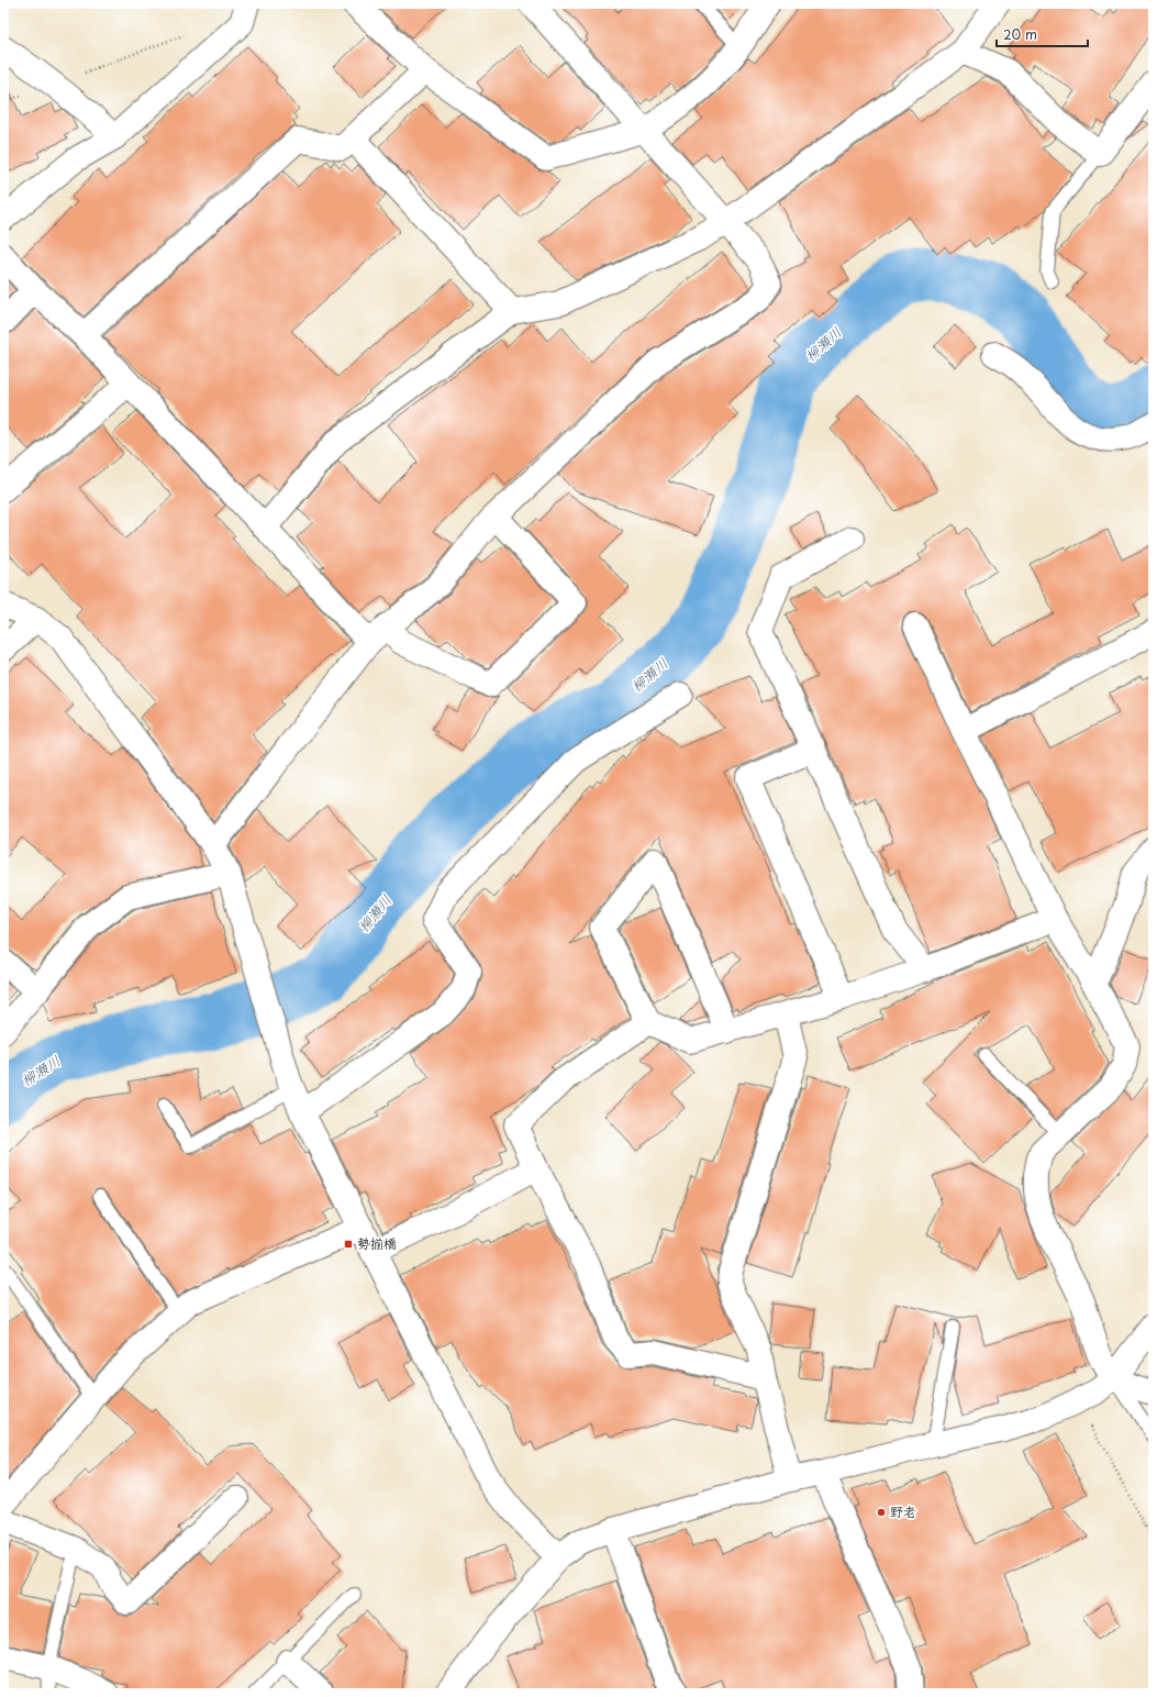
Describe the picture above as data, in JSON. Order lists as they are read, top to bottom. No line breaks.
{"water":["柳瀬川"],"places":{"transit":["勢揃橋"],"other":["野老"]},"scale_bar":"20 m"}
